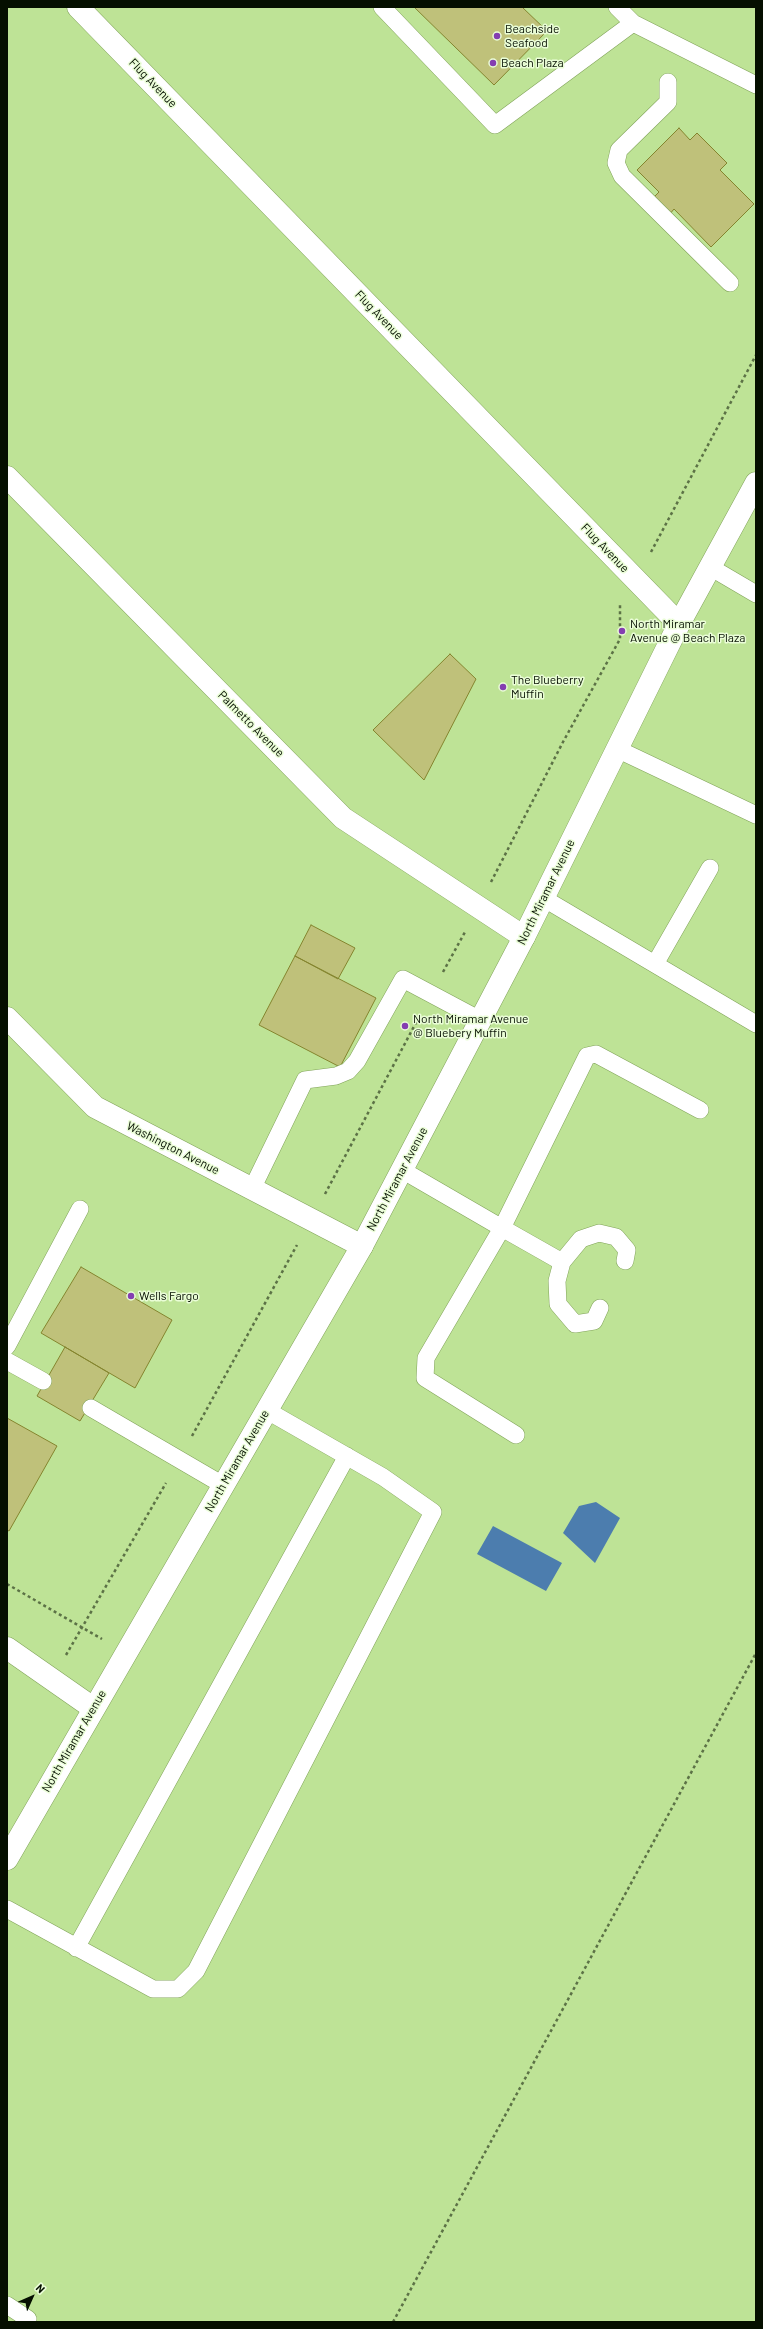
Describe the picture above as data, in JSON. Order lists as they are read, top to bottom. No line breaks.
{"streets":{"street":["Flug Avenue","Palmetto Avenue","North Miramar Avenue","Washington Avenue"]},"crossings":[["Flug Avenue","North Miramar Avenue"],["Palmetto Avenue","North Miramar Avenue"],["North Miramar Avenue","Washington Avenue"]],"places":["Beachside Seafood","Beach Plaza","North Miramar Avenue @ Beach Plaza","The Blueberry Muffin","North Miramar Avenue @ Bluebery Muffin","Wells Fargo"],"north":"top right"}
